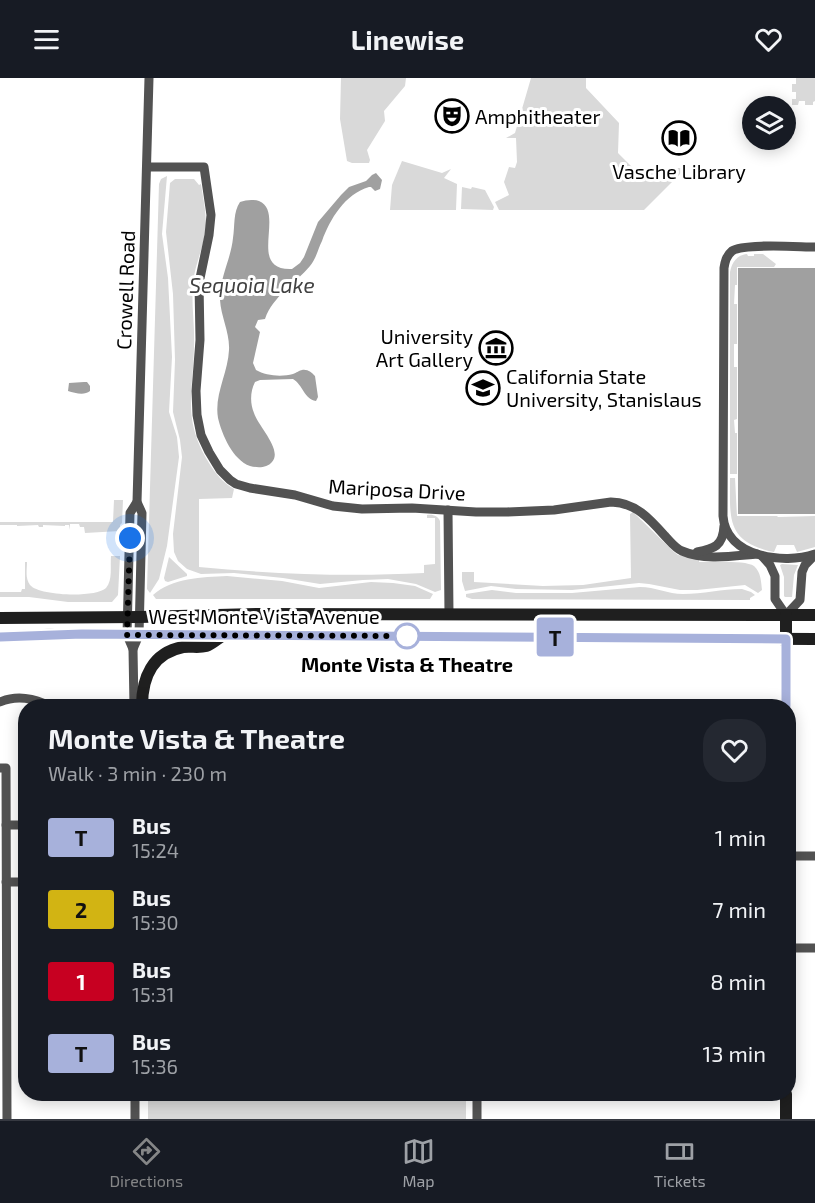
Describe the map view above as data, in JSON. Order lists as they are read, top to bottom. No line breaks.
{"streets":{"main road":["West Monte Vista Avenue"],"street":["Crowell Road","Mariposa Drive"]},"crossings":[["Crowell Road","Mariposa Drive"],["Crowell Road","West Monte Vista Avenue"]],"water":["Sequoia Lake"],"places":{"theatre":["Amphitheater"],"library":["Vasche Library"],"museum":["University Art Gallery"],"school or university":["California State University, Stanislaus"],"other":["Monte Vista & Theatre"]},"lines":["bus line T"],"page":{"header":"Linewise","on_map":"T","heading":["Monte Vista & Theatre","Walk · 3 min · 230 m"],"list":[{"mark":"T","name":"Bus","note":"15:24","value":"1 min"},{"mark":"2","name":"Bus","note":"15:30","value":"7 min"},{"mark":"1","name":"Bus","note":"15:31","value":"8 min"},{"mark":"T","name":"Bus","note":"15:36","value":"13 min"}],"tabs":["Directions","Map","Tickets"]}}
